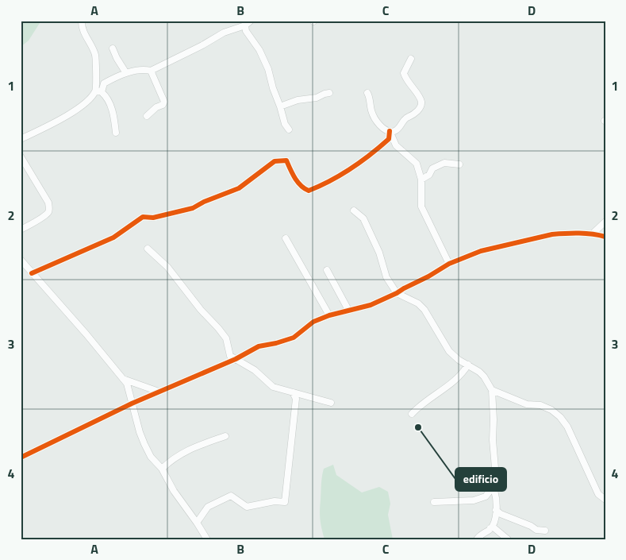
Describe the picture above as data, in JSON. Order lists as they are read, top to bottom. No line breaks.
{"places":["edificio"],"grid":{"columns":["A","B","C","D"],"rows":["1","2","3","4"]}}
